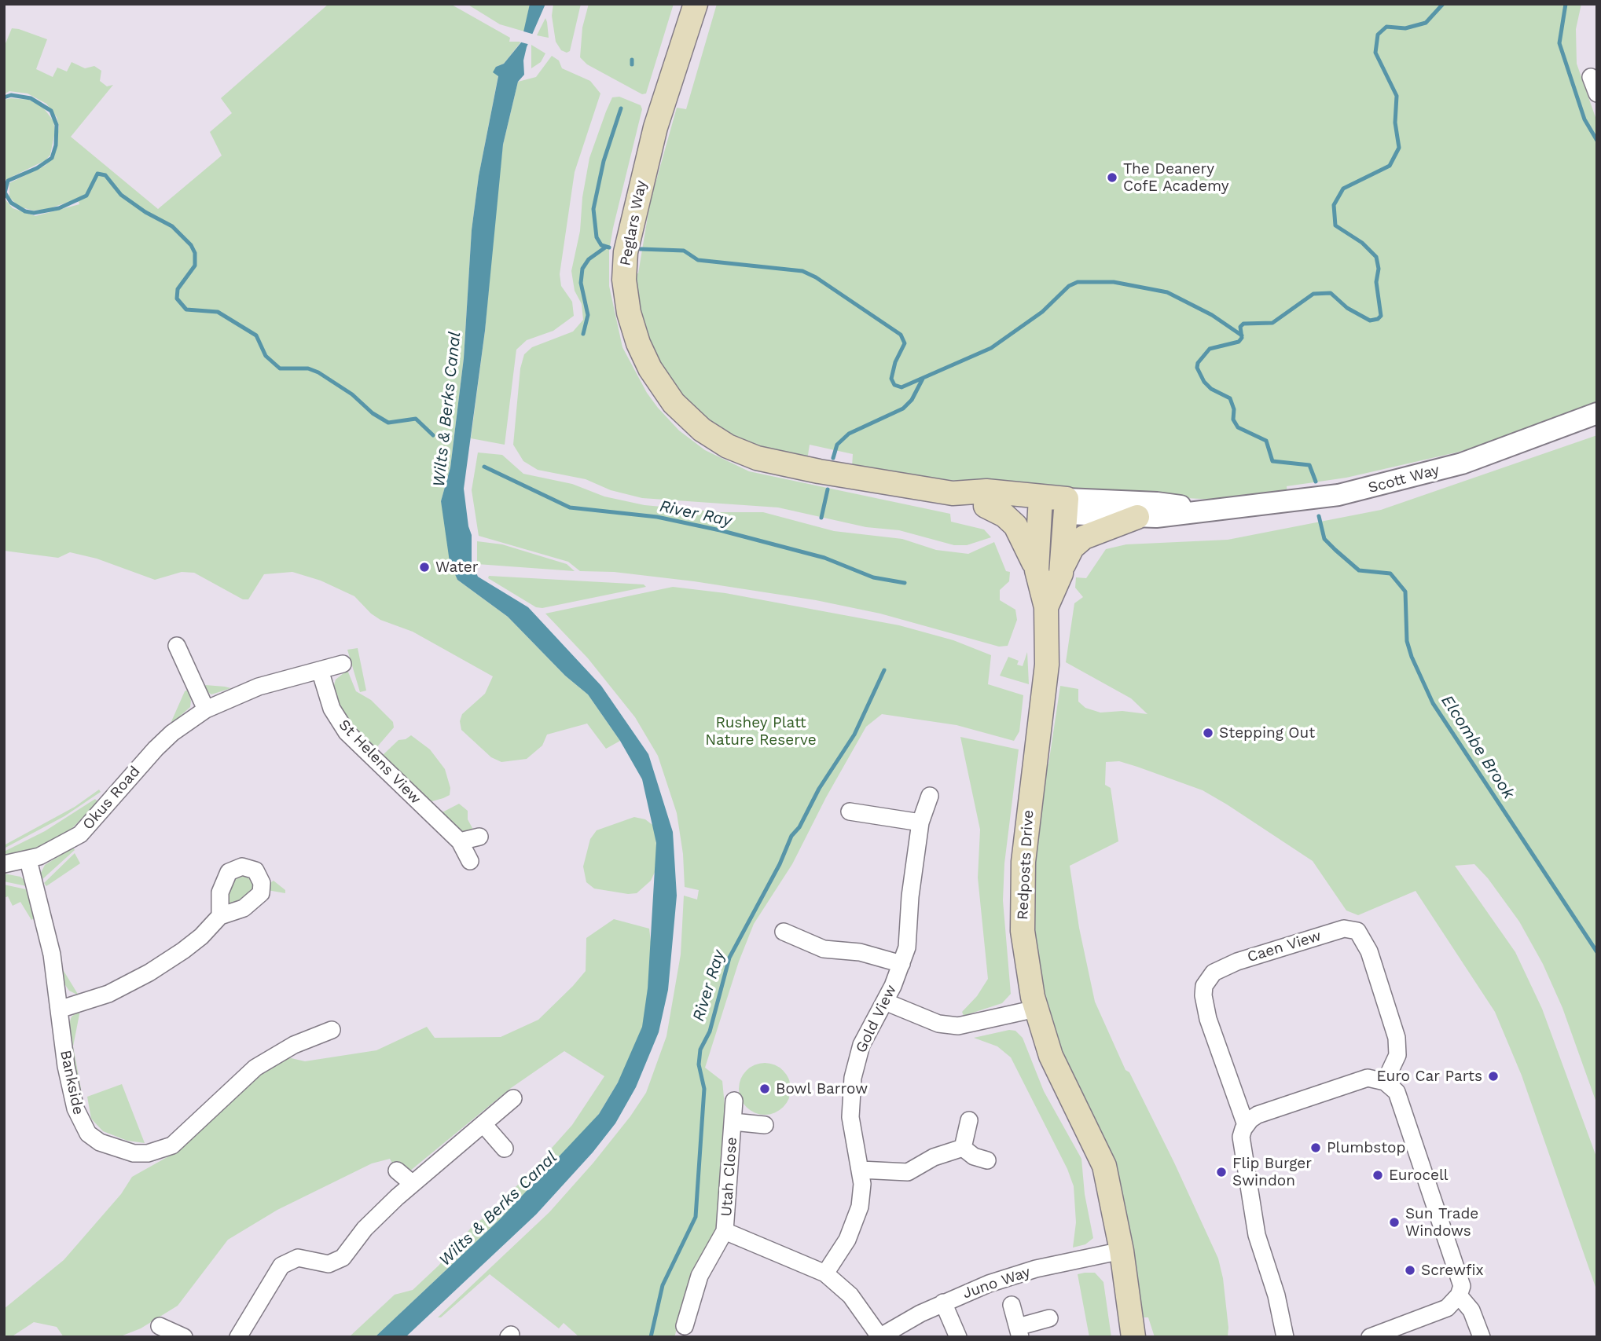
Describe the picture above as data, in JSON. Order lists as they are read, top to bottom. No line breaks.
{"streets":{"main road":["Peglars Way","Redposts Drive"],"street":["Scott Way","St Helens View","Okus Road","Caen View","Gold View","Bankside","Utah Close","Juno Way"]},"crossings":[["Peglars Way","Scott Way"],["Peglars Way","Redposts Drive"],["Scott Way","Redposts Drive"],["St Helens View","Okus Road"],["Okus Road","Bankside"],["Redposts Drive","Juno Way"]],"water":["Wilts & Berks Canal","River Ray","Elcombe Brook"],"parks":["Rushey Platt Nature Reserve"],"places":["The Deanery CofE Academy","Water","Stepping Out","Euro Car Parts","Bowl Barrow","Plumbstop","Flip Burger Swindon","Eurocell","Sun Trade Windows","Screwfix"]}
